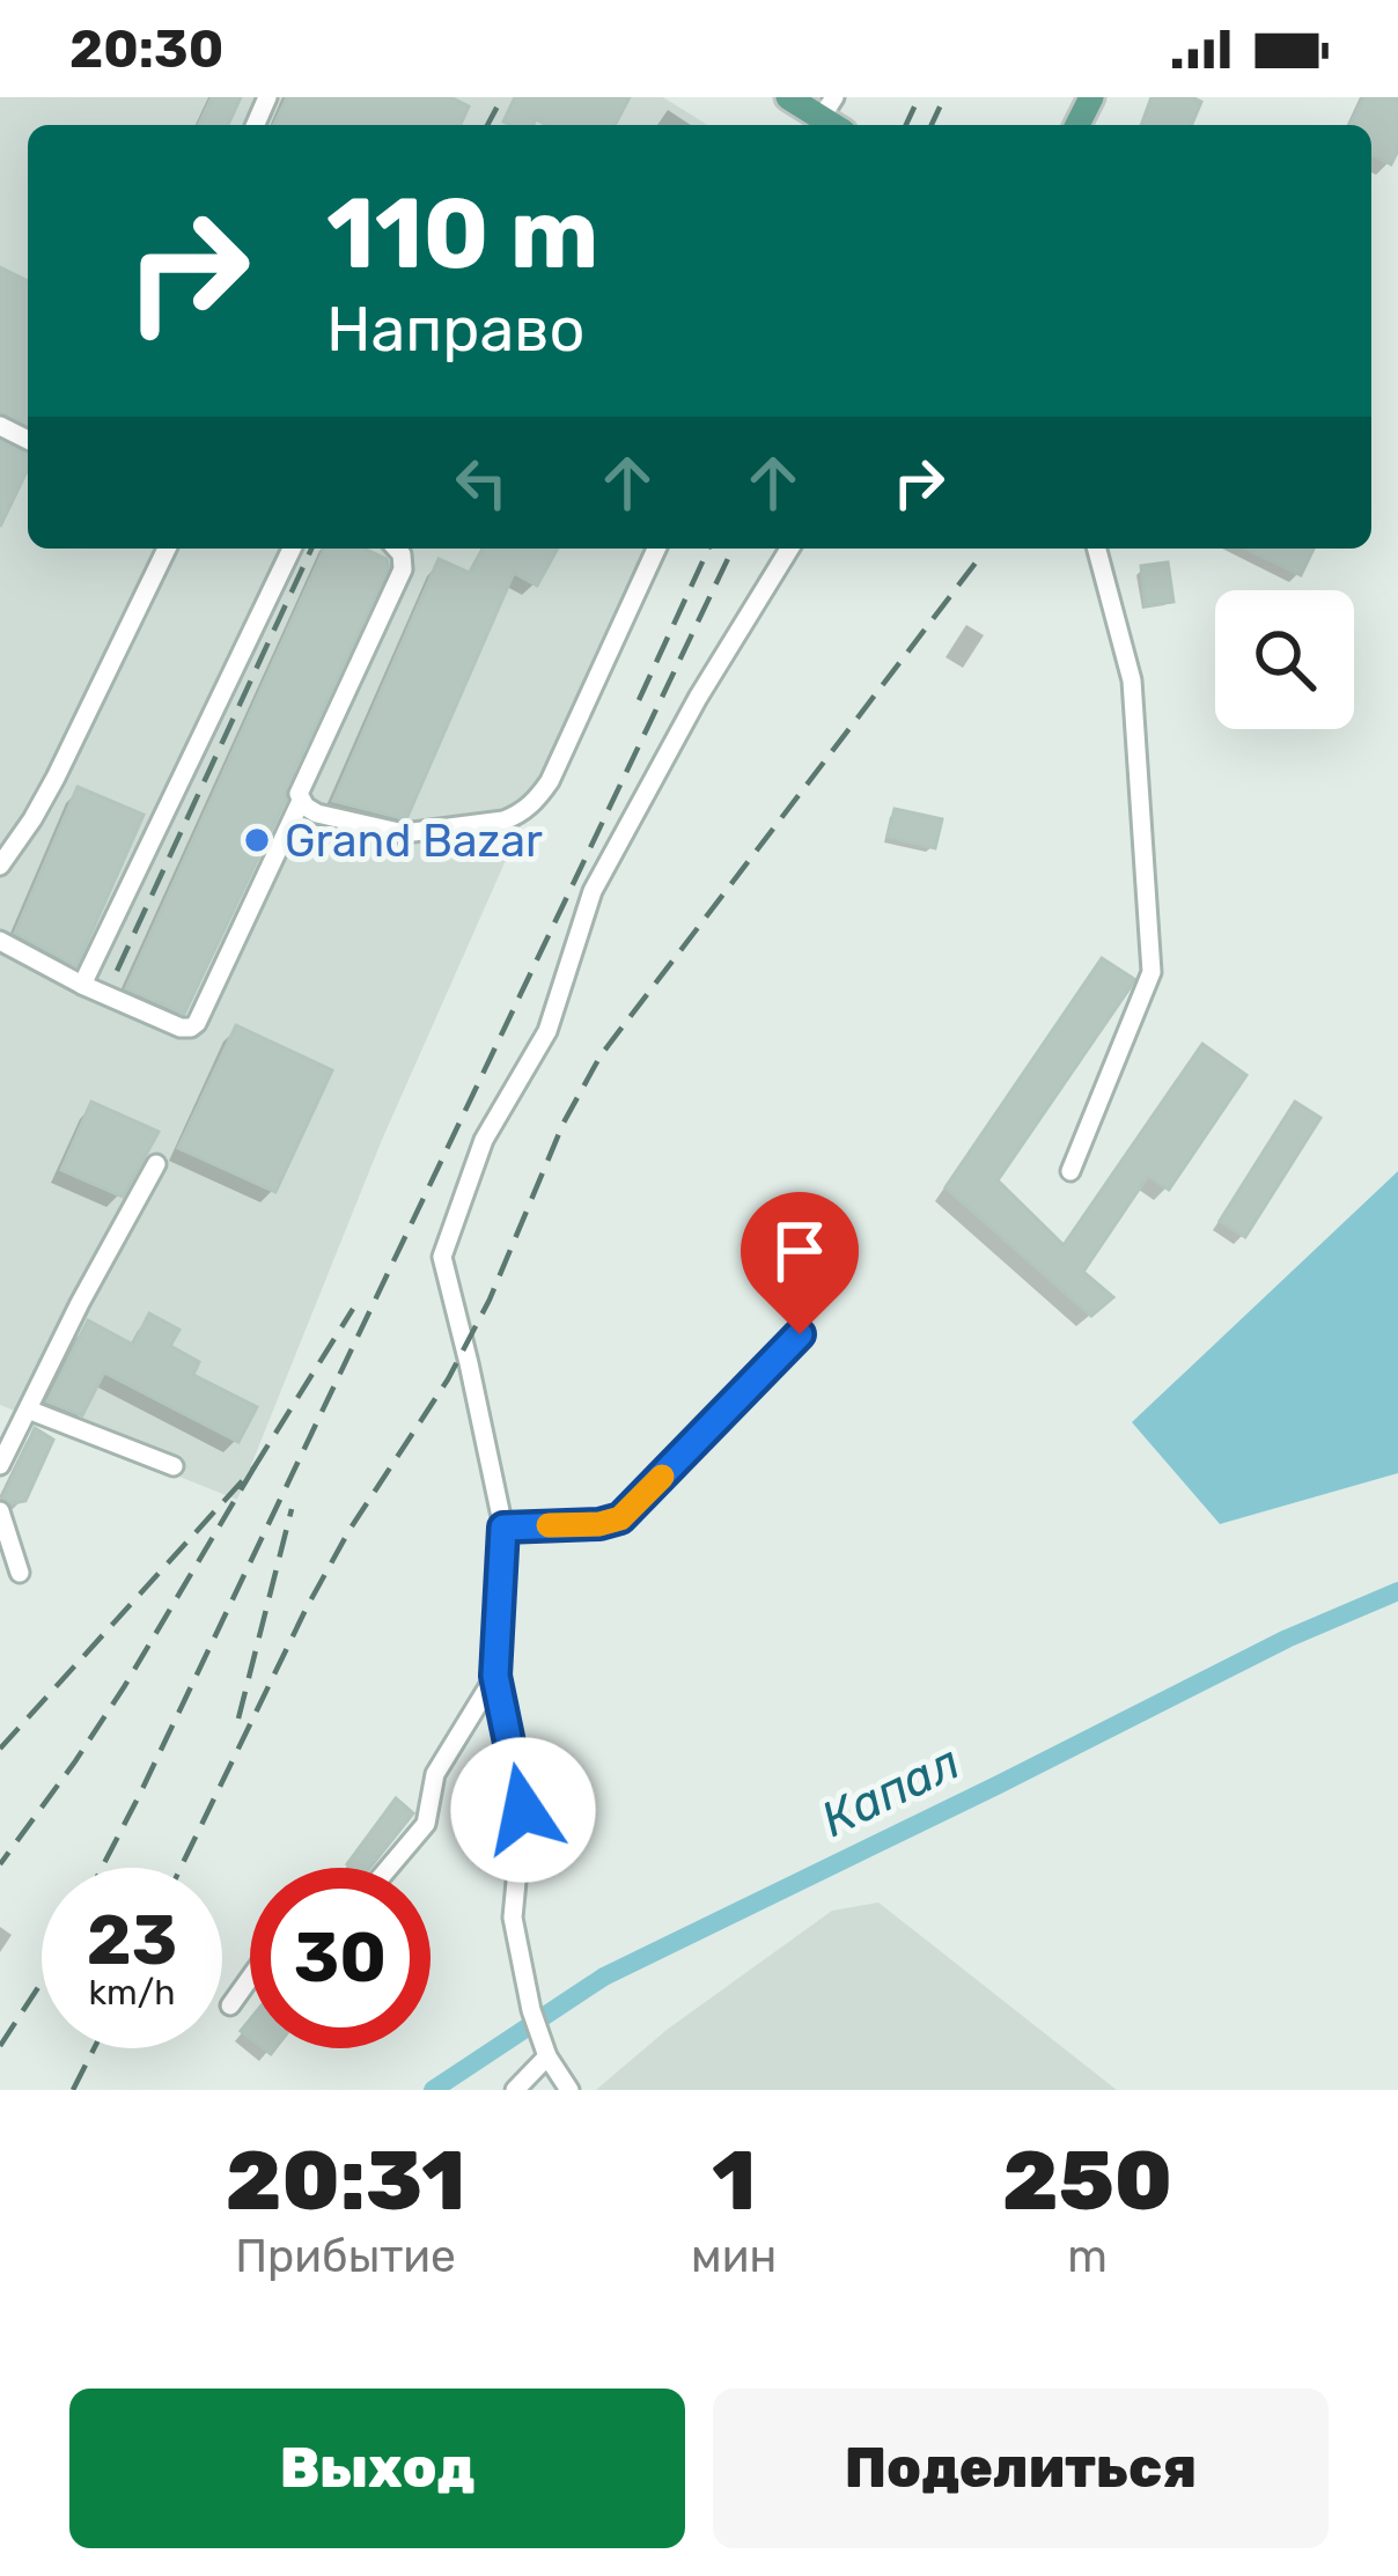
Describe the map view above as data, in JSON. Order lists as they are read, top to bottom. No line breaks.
{"water":["Капал"],"places":["Grand Bazar"],"page":{"status":"20:30","turn":["110 m","Направо"],"speed":"23 km/h","limit":"30","eta":["20:31","Прибытие","1","мин","250","m"],"buttons":["Выход","Поделиться"]}}
